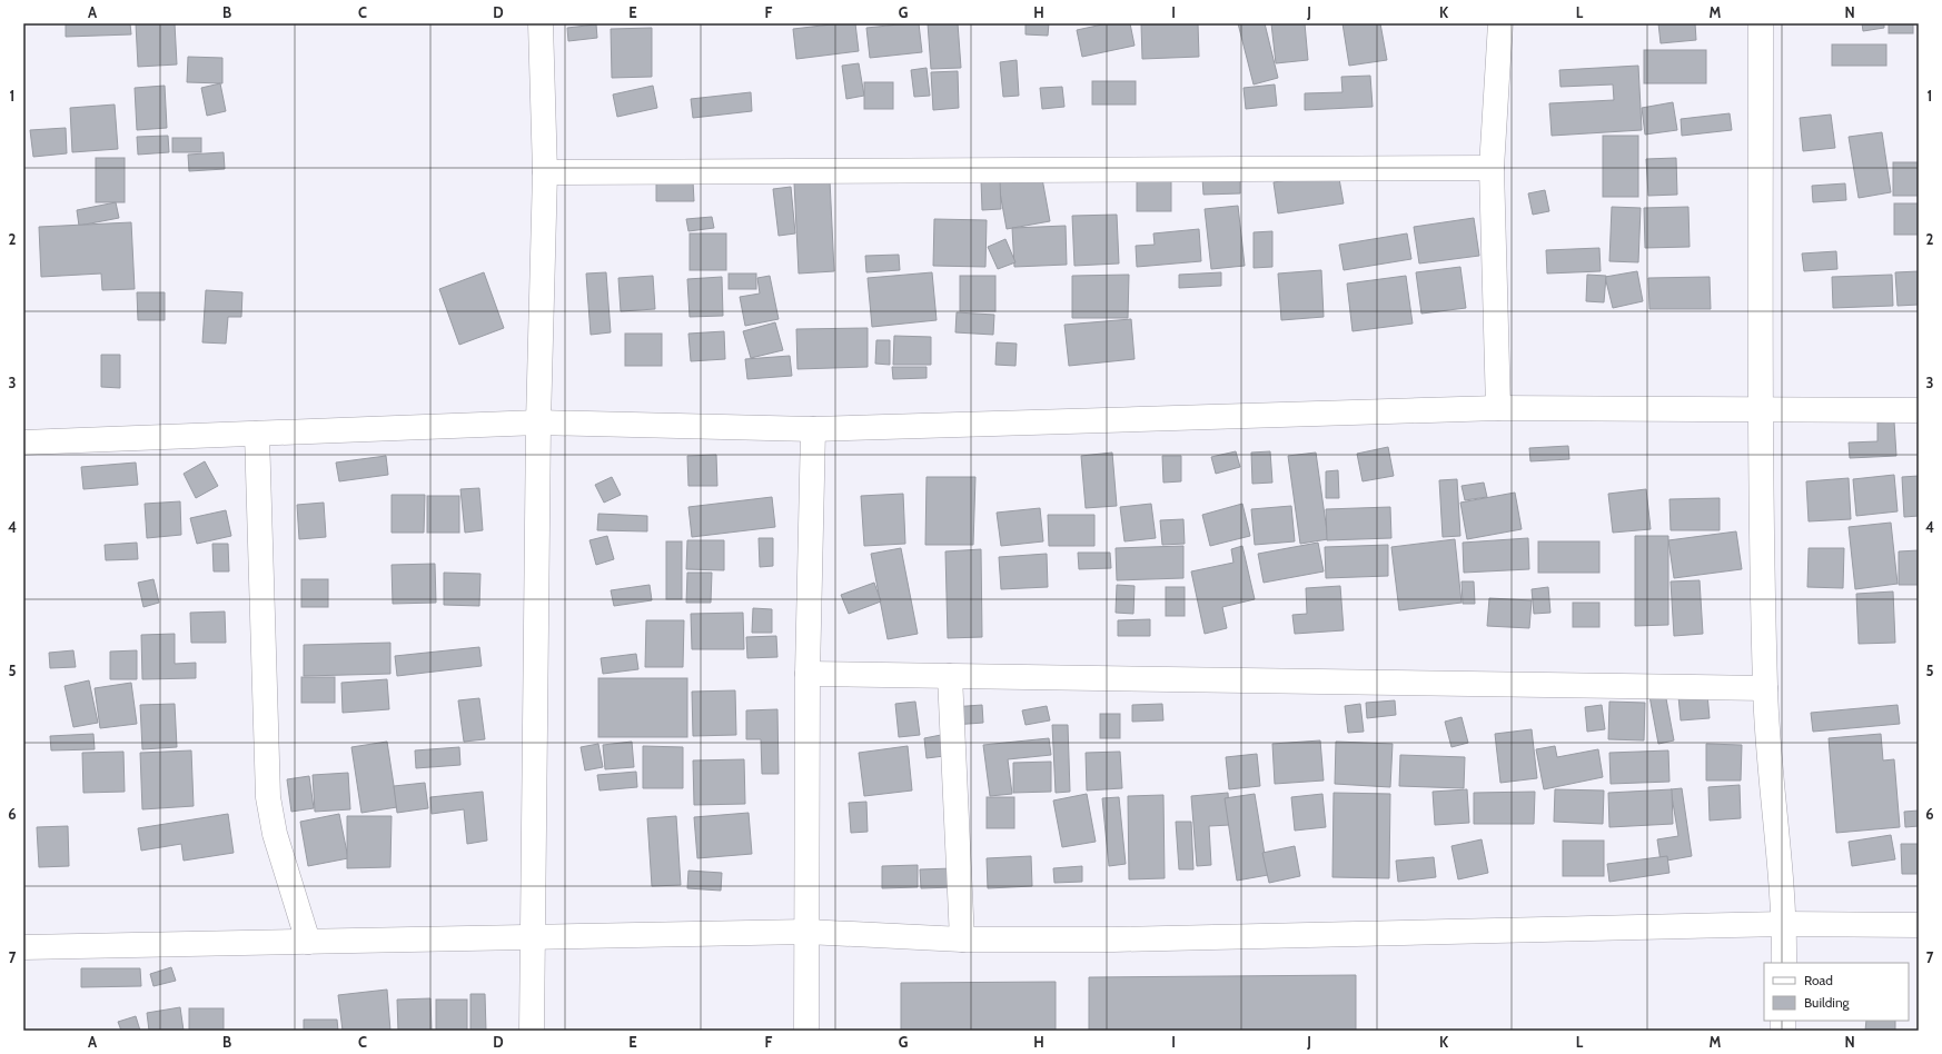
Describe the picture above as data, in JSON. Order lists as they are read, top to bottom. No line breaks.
{"legend":["Road","Building"],"grid":{"columns":["A","B","C","D","E","F","G","H","I","J","K","L","M","N"],"rows":["1","2","3","4","5","6","7"]}}
